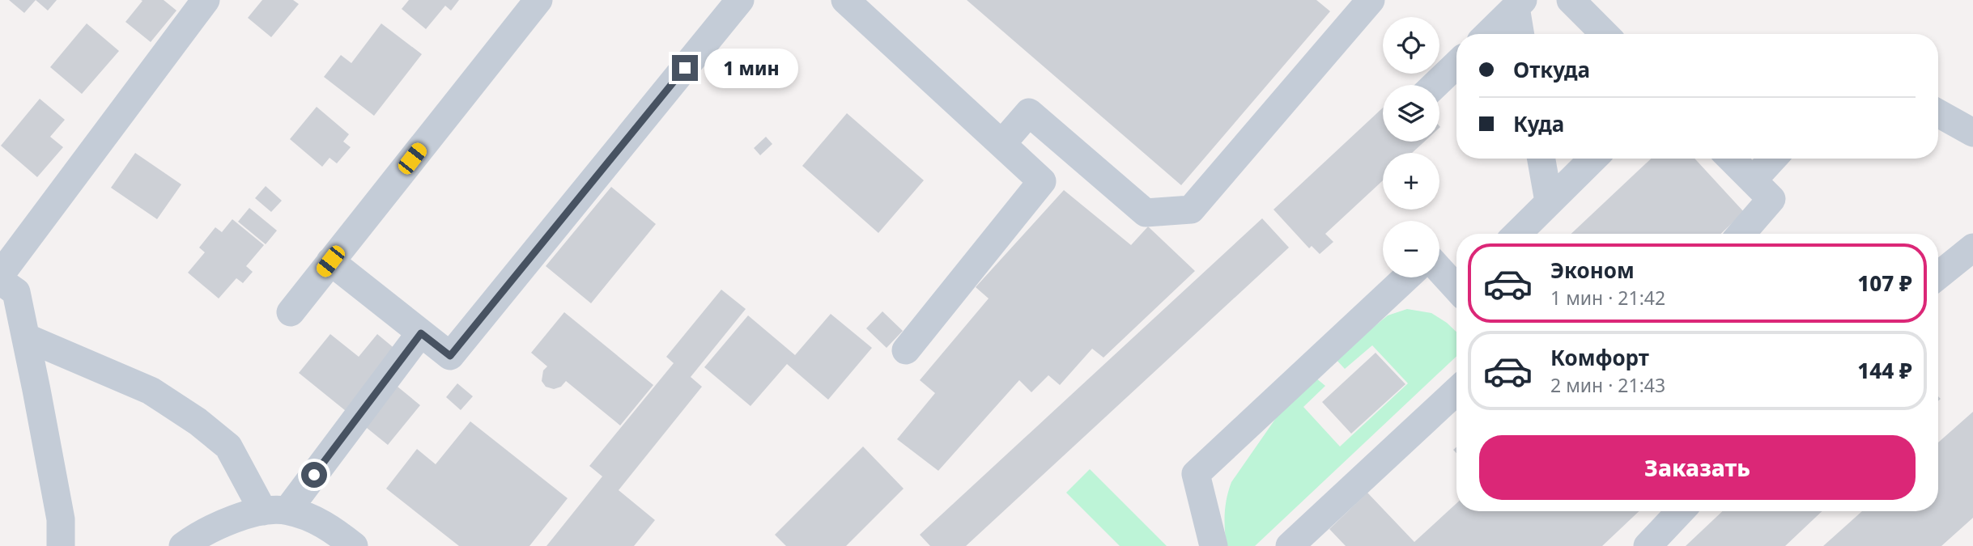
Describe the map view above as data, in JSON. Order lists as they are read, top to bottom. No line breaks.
{"page":{"map_buttons":["+","−"],"banner":["Откуда","Куда"],"bubble":"1 мин","list":[{"name":"Эконом","note":"1 мин · 21:42","value":"107 ₽"},{"name":"Комфорт","note":"2 мин · 21:43","value":"144 ₽"}],"buttons":"Заказать"}}
